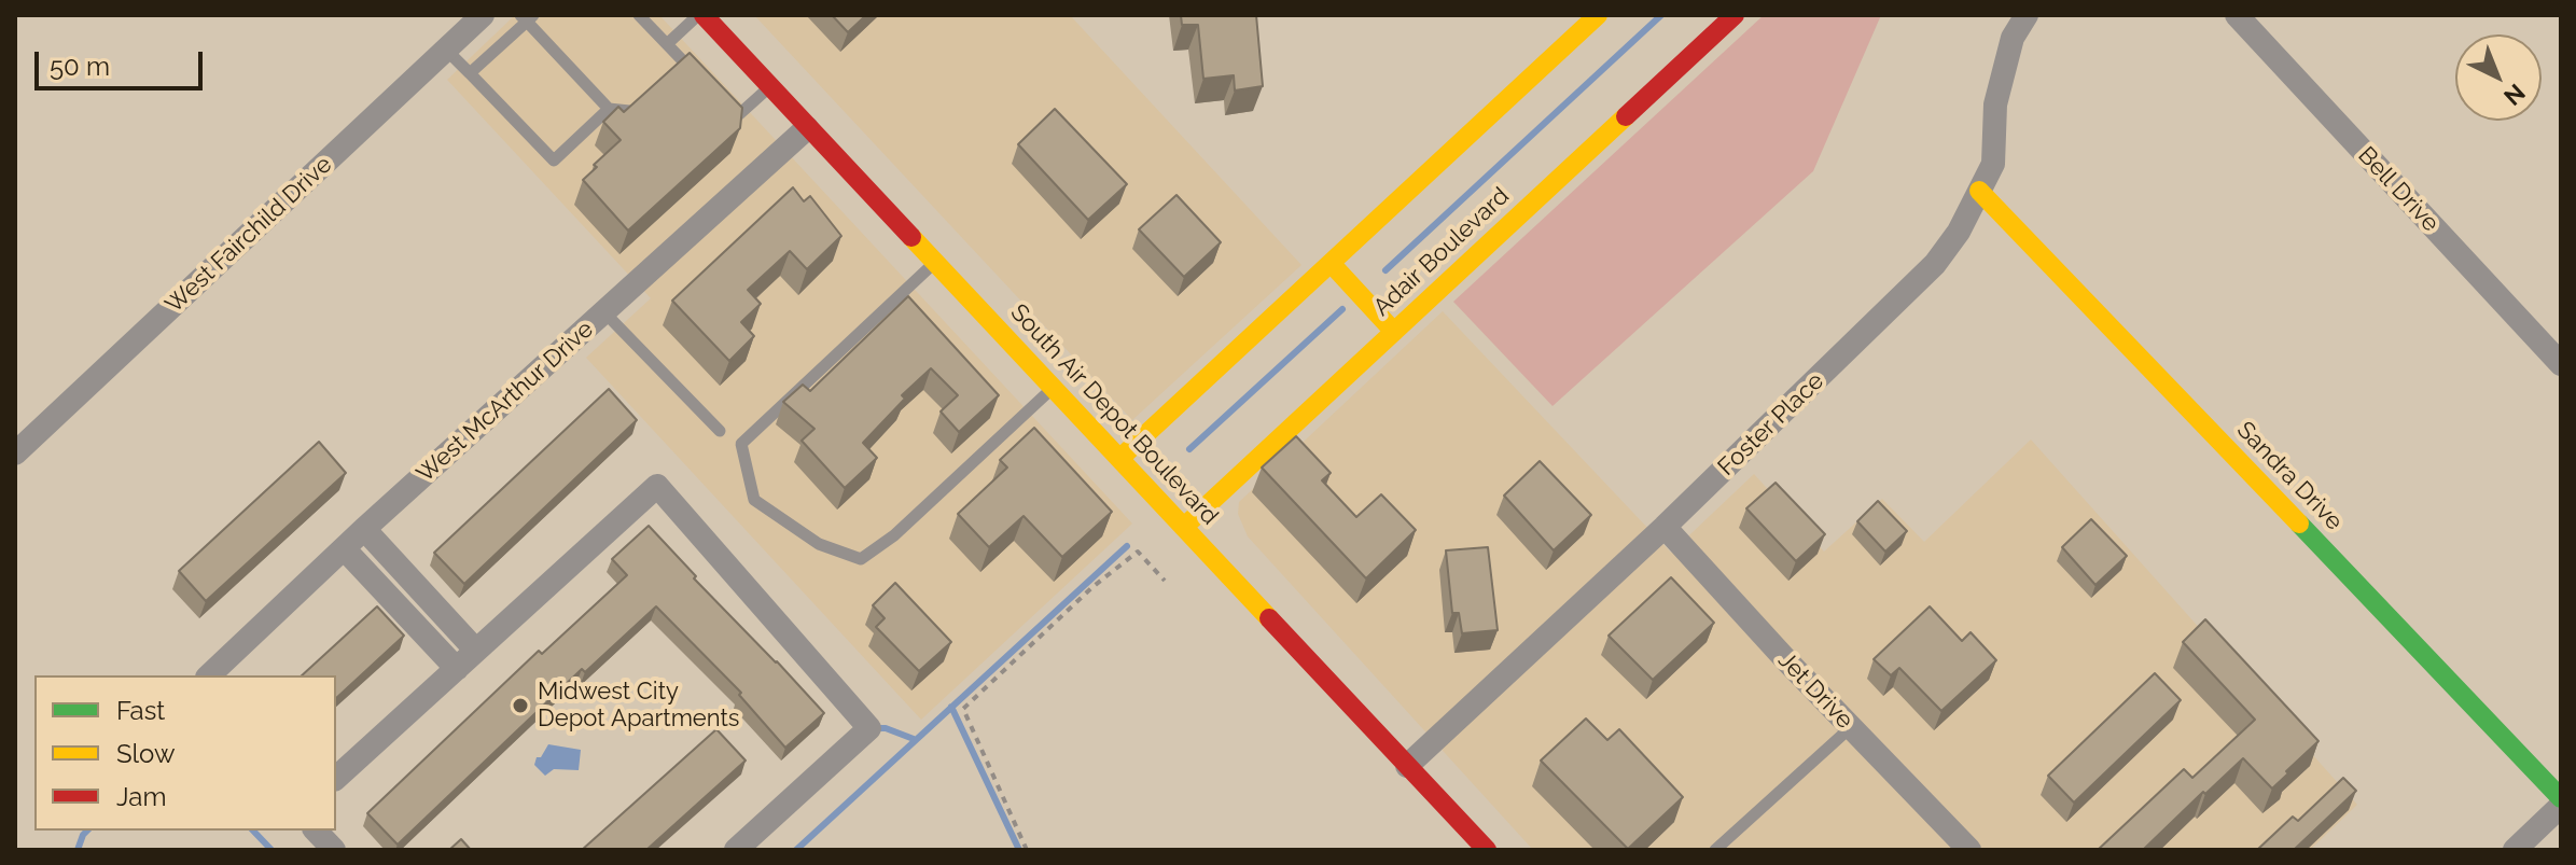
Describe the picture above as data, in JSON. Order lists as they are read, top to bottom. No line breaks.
{"streets":{"street":["Bell Drive","West Fairchild Drive","Adair Boulevard","West McArthur Drive","South Air Depot Boulevard","Foster Place","Sandra Drive","Jet Drive"]},"crossings":[["Adair Boulevard","South Air Depot Boulevard"],["West McArthur Drive","South Air Depot Boulevard"],["South Air Depot Boulevard","Foster Place"],["Foster Place","Sandra Drive"],["Foster Place","Jet Drive"]],"places":["Midwest City Depot Apartments"],"legend":["Fast","Slow","Jam"],"scale_bar":"50 m","north":"bottom right"}
